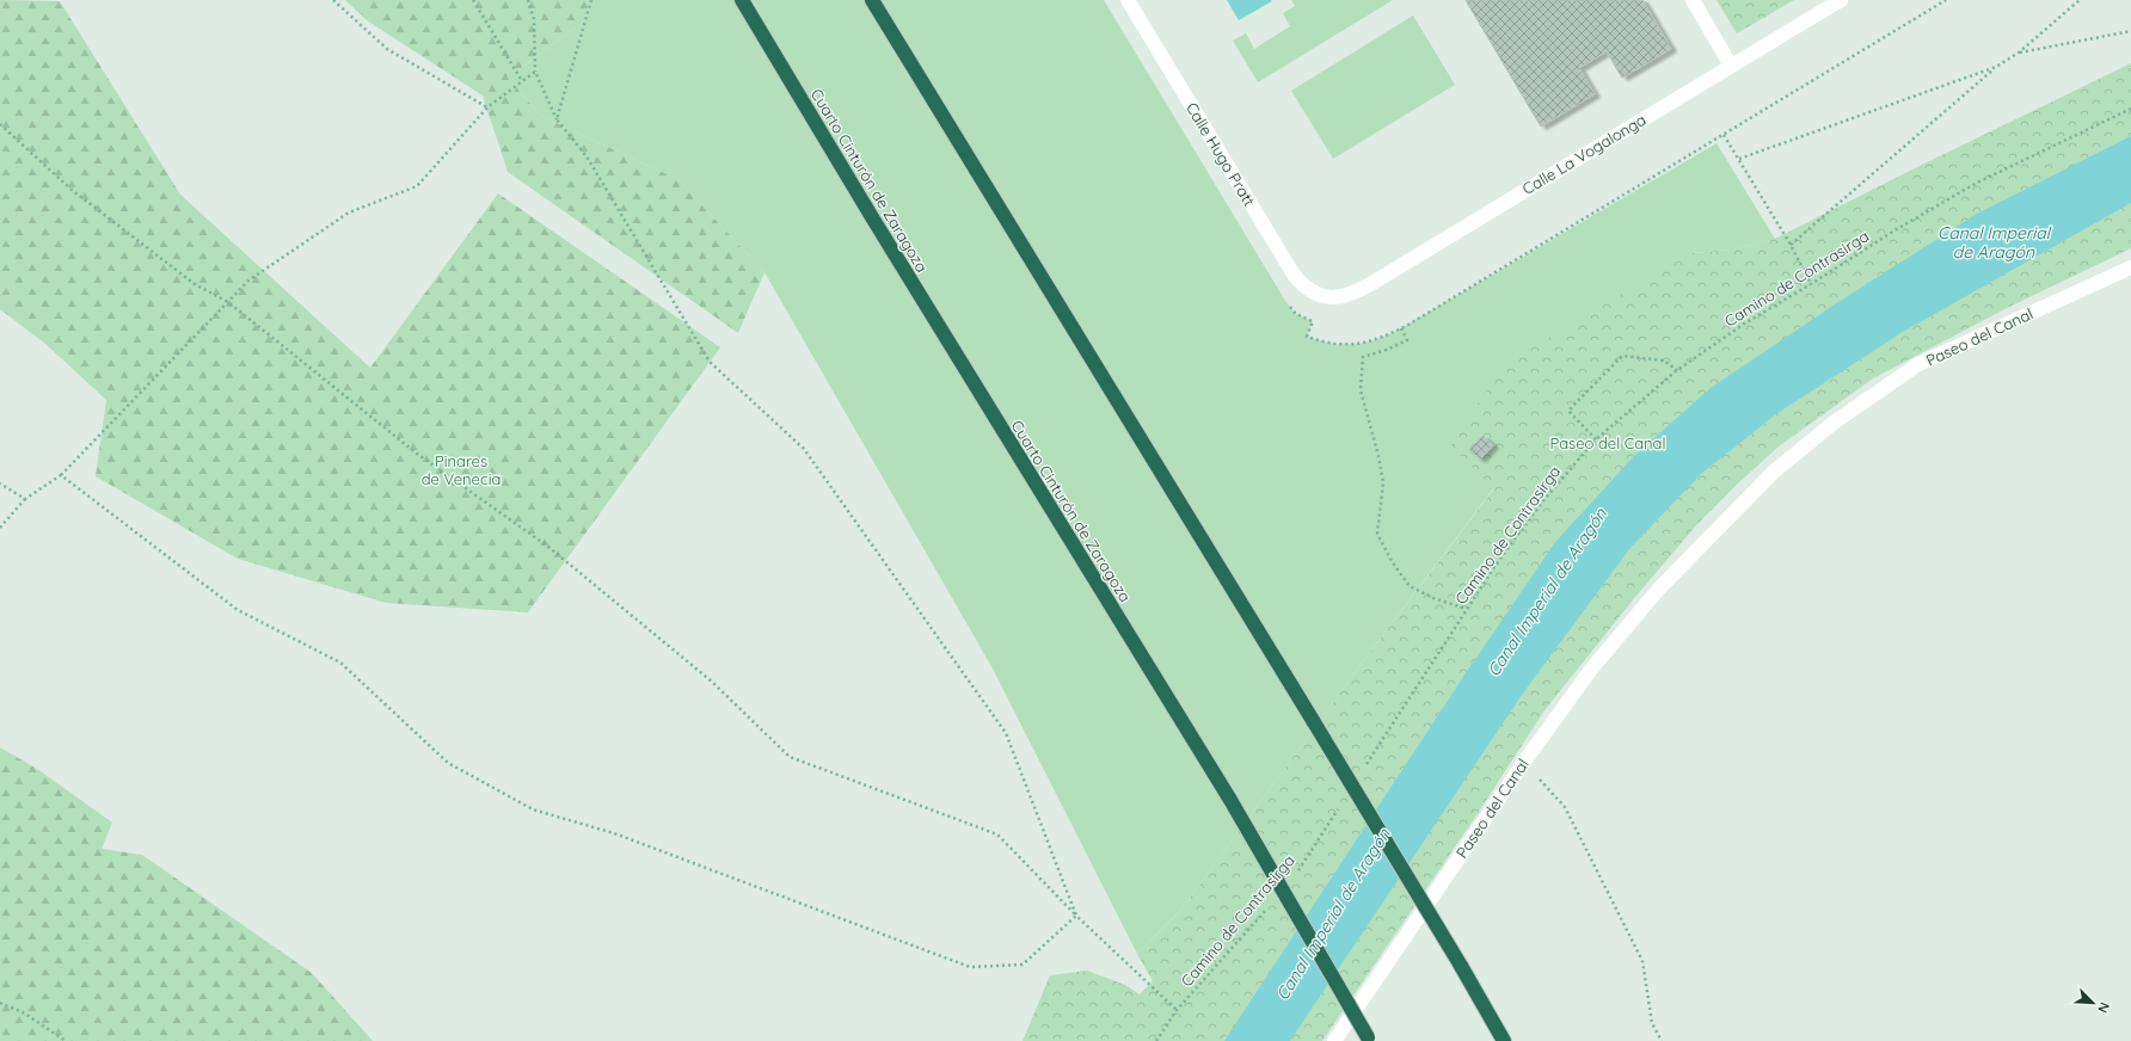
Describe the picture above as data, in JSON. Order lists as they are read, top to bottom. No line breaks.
{"streets":{"highway":["Cuarto Cinturón de Zaragoza"],"street":["Calle Hugo Pratt","Calle La Vogalonga","Paseo del Canal"],"path":["Camino de Contrasirga"]},"crossings":[["Calle Hugo Pratt","Calle La Vogalonga"]],"water":["Canal Imperial de Aragón"],"parks":["Paseo del Canal","Pinares de Venecia"],"north":"bottom right"}
